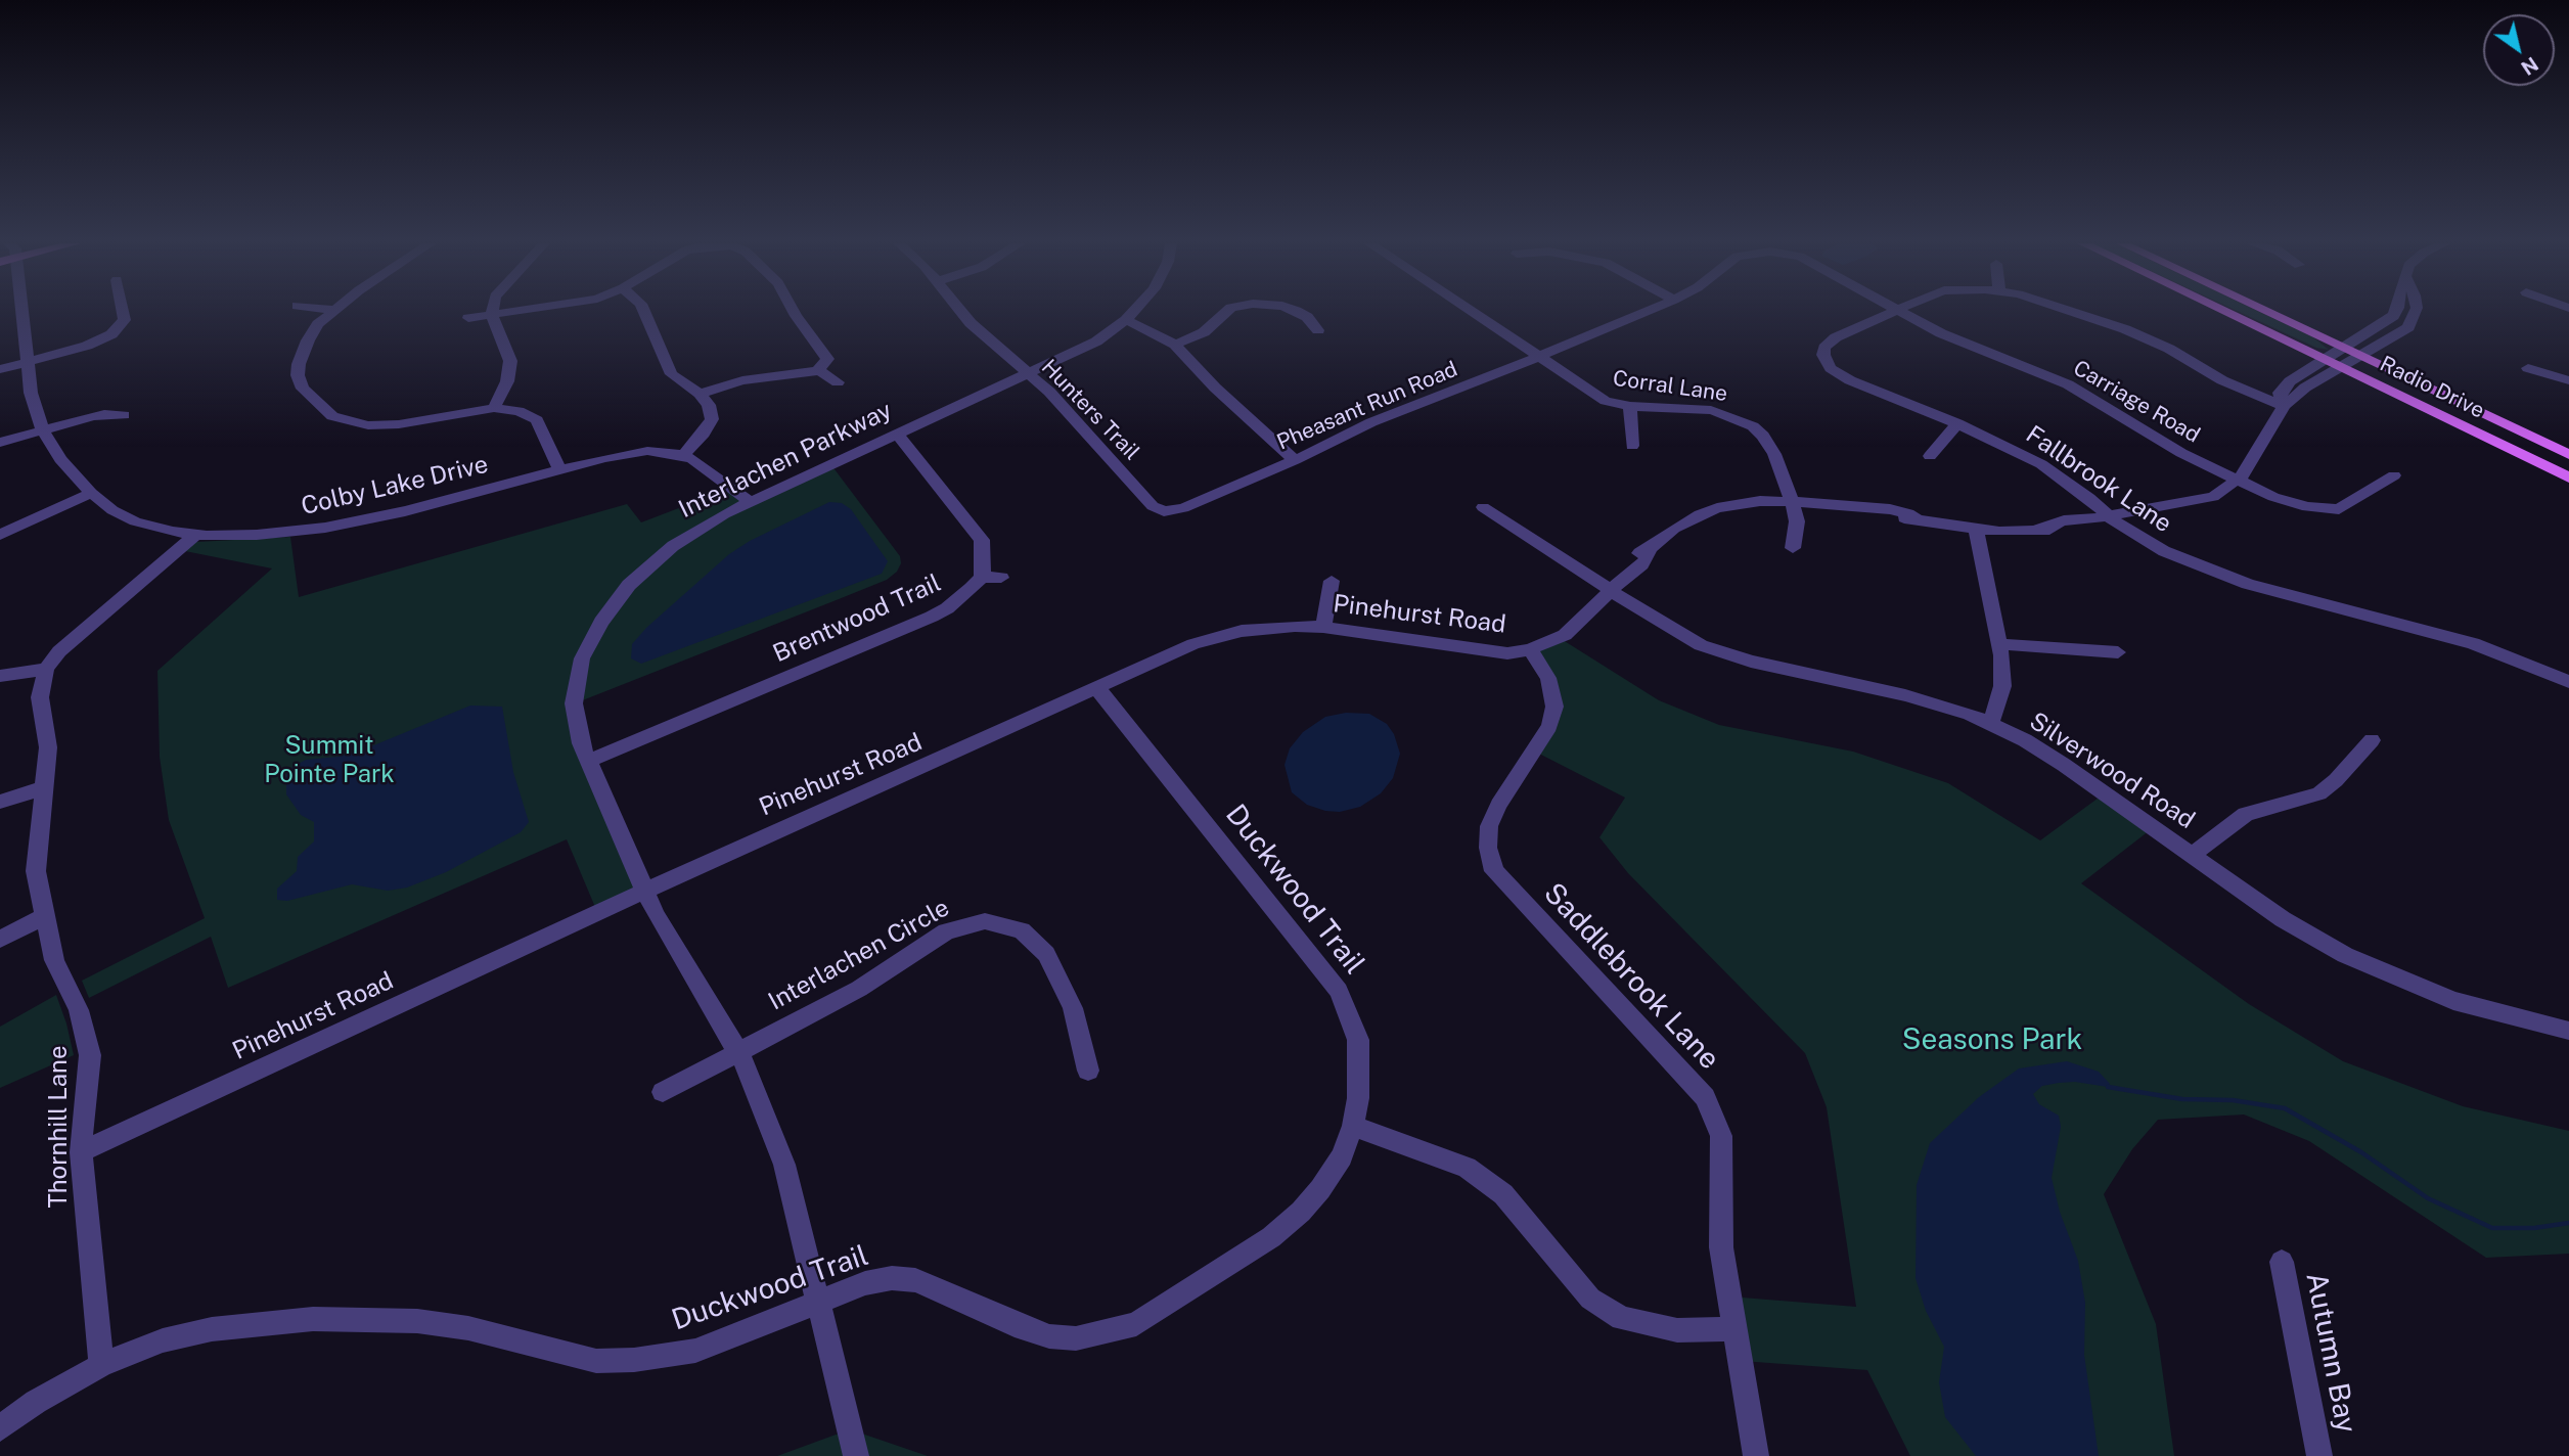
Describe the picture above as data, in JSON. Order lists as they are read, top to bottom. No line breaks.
{"streets":{"main road":["Radio Drive"],"street":["Corral Lane","Carriage Road","Pheasant Run Road","Hunters Trail","Interlachen Parkway","Fallbrook Lane","Colby Lake Drive","Pinehurst Road","Brentwood Trail","Silverwood Road","Duckwood Trail","Interlachen Circle","Saddlebrook Lane","Thornhill Lane","Autumn Bay"]},"crossings":[["Corral Lane","Pheasant Run Road"],["Corral Lane","Pinehurst Road"],["Radio Drive","Pinehurst Road"],["Carriage Road","Pinehurst Road"],["Pheasant Run Road","Hunters Trail"],["Hunters Trail","Interlachen Parkway"],["Interlachen Parkway","Colby Lake Drive"],["Interlachen Parkway","Pinehurst Road"],["Interlachen Parkway","Brentwood Trail"],["Interlachen Parkway","Duckwood Trail"],["Interlachen Parkway","Interlachen Circle"],["Fallbrook Lane","Pinehurst Road"],["Pinehurst Road","Silverwood Road"],["Pinehurst Road","Duckwood Trail"],["Pinehurst Road","Saddlebrook Lane"],["Pinehurst Road","Thornhill Lane"],["Duckwood Trail","Thornhill Lane"]],"parks":["Summit Pointe Park","Seasons Park"],"north":"bottom right"}
